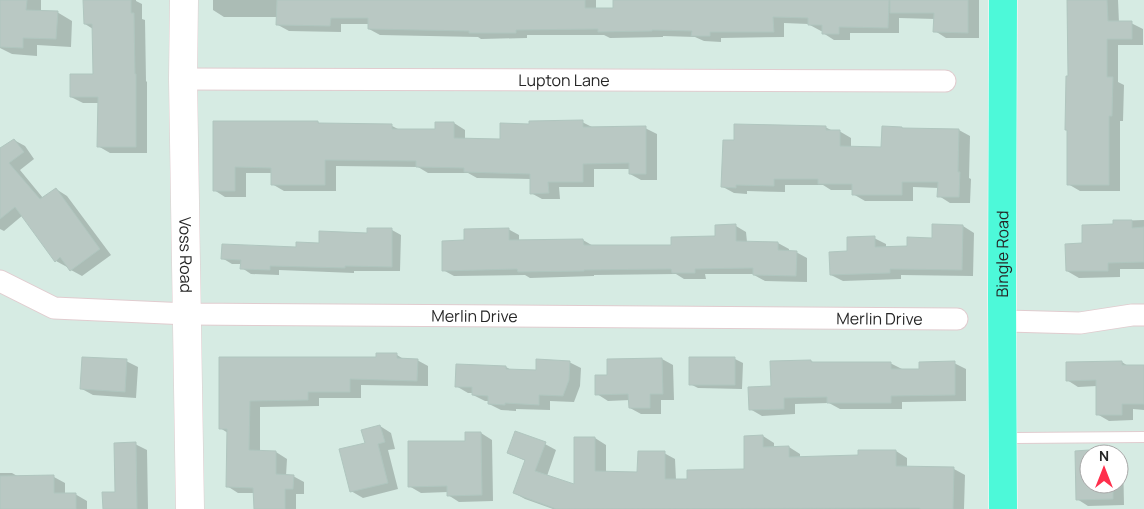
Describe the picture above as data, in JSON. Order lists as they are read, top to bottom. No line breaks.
{"streets":{"main road":["Bingle Road"],"street":["Lupton Lane","Voss Road","Merlin Drive"]},"crossings":[["Lupton Lane","Voss Road"],["Voss Road","Merlin Drive"]],"north":"top"}
